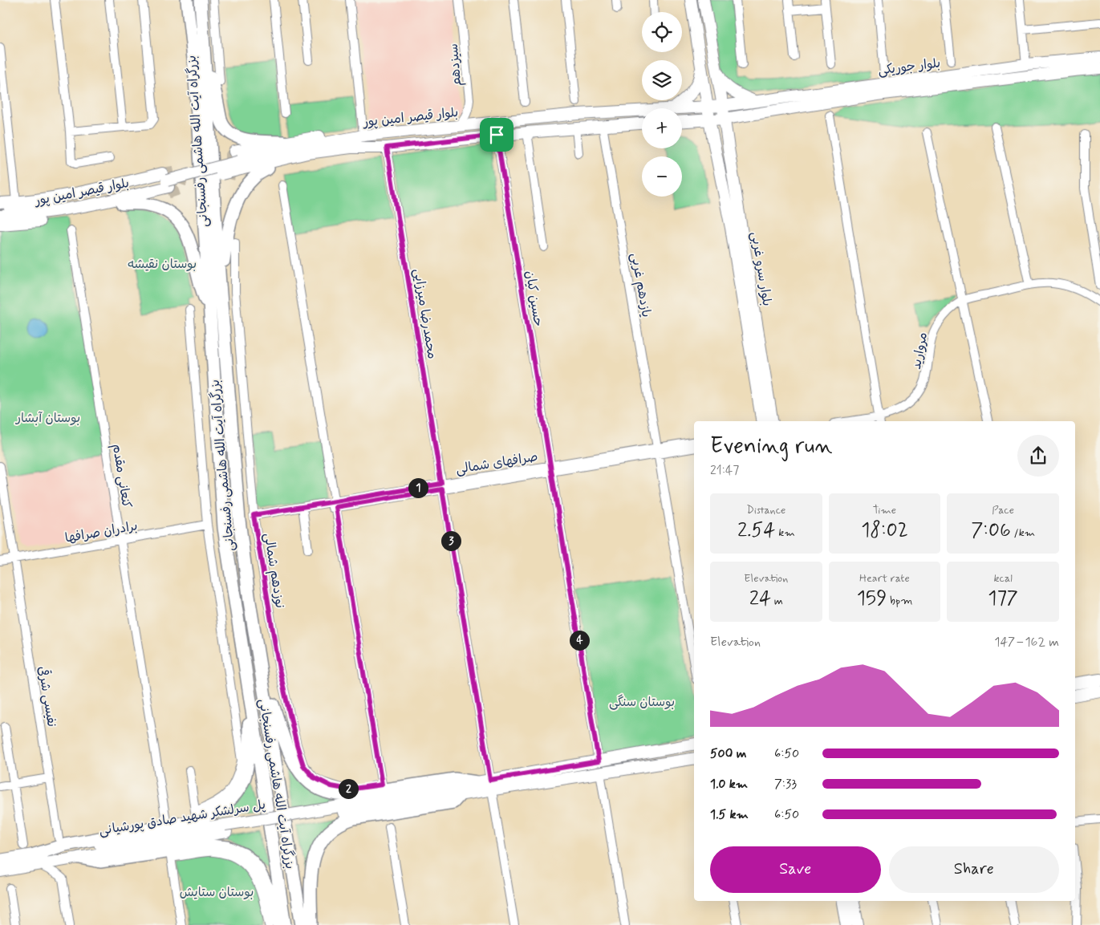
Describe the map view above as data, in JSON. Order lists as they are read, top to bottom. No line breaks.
{"streets":{"highway":["بزرگراه آیت الله هاشمی رفسنجانی"],"main road":["بلوار جوریکی","بلوار قیصر امین پور","بلوار سرو غربی","پل سرلشکر شهید صادق پورشیانی"],"street":["سیزدهم","یازدهم غربی","حسین کیان","محمدرضا میرزایی","مروارید","صرافهای شمالی","کنعانی مقدم","برادران صرافها","نوزدهم شمالی","نفیسی شرقی"]},"crossings":[["سیزدهم","بلوار قیصر امین پور"],["بلوار جوریکی","بلوار قیصر امین پور"],["بلوار جوریکی","بلوار سرو غربی"],["بلوار قیصر امین پور","بلوار سرو غربی"],["بلوار قیصر امین پور","یازدهم غربی"],["بلوار قیصر امین پور","حسین کیان"],["بلوار قیصر امین پور","محمدرضا میرزایی"],["یازدهم غربی","صرافهای شمالی"],["حسین کیان","صرافهای شمالی"],["محمدرضا میرزایی","صرافهای شمالی"],["محمدرضا میرزایی","پل سرلشکر شهید صادق پورشیانی"],["صرافهای شمالی","نوزدهم شمالی"],["کنعانی مقدم","برادران صرافها"],["برادران صرافها","نفیسی شرقی"]],"parks":["بوستان نقیشه","بوستان آبشار","بوستان سنگی","بوستان ستایش"],"page":{"map_buttons":["+","−"],"heading":["Evening run","21:47"],"pins":["1","3","4","2"],"stats":[["Distance","2.54 km"],["Time","18:02"],["Pace","7:06 /km"],["Elevation","24 m"],["Heart rate","159 bpm"],["kcal","177"]],"chart":["Elevation","147–162 m"],"list":[{"name":"500 m","note":"6:50"},{"name":"1.0 km","note":"7:33"},{"name":"1.5 km","note":"6:50"}],"buttons":["Save","Share"]}}
